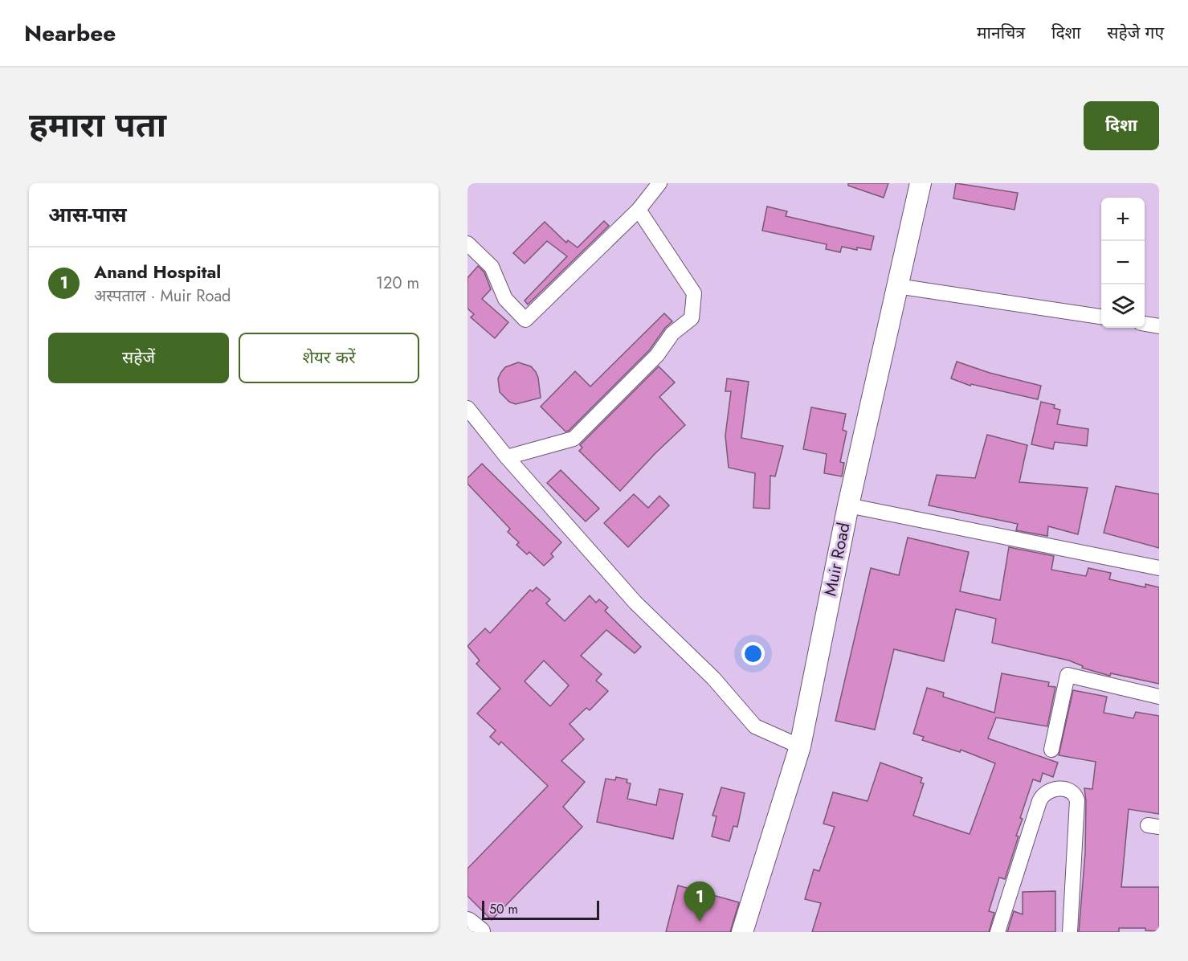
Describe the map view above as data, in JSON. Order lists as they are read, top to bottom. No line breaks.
{"streets":{"street":["Muir Road"]},"scale_bar":"50 m","page":{"header":"Nearbee","nav":["मानचित्र","दिशा","सहेजे गए"],"title":"हमारा पता","buttons":["दिशा",["सहेजें","शेयर करें"]],"heading":"आस-पास","map_buttons":["+","−"],"list":[{"mark":"1","name":"Anand Hospital","note":"अस्पताल · Muir Road","value":"120 m"}],"pins":"1","scale":"50 m"}}
